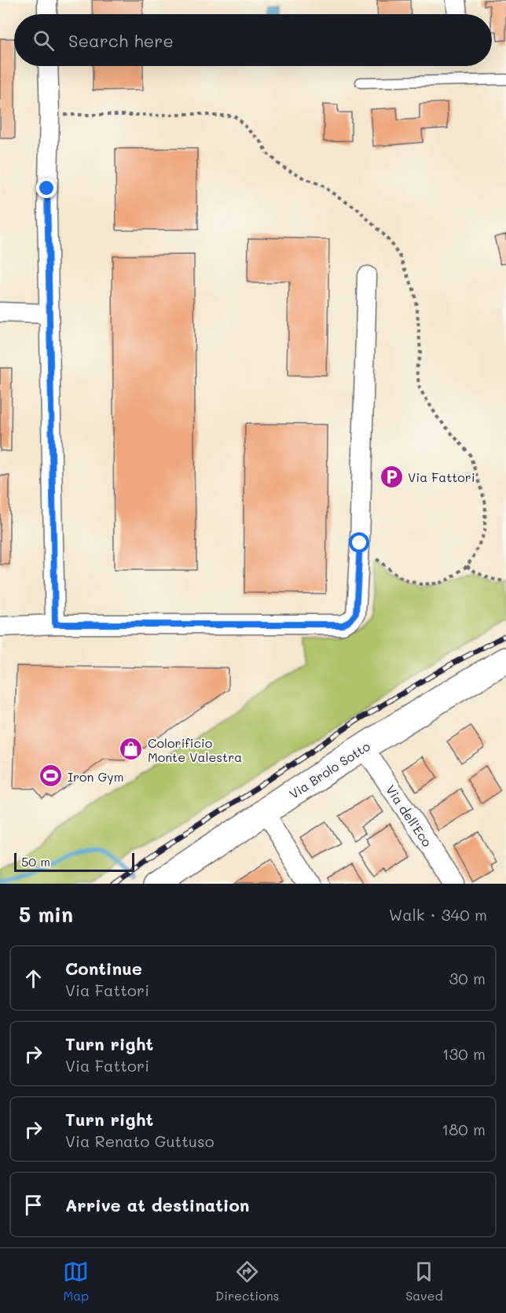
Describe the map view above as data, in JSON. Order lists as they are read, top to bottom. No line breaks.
{"streets":{"main road":["Via Brolo Sotto"],"street":["Via dell'Eco"]},"crossings":[["Via Brolo Sotto","Via dell'Eco"]],"places":{"parking":["Via Fattori"],"shop":["Colorificio Monte Valestra"],"sports":["Iron Gym"]},"scale_bar":"50 m","page":{"search":"Search here","scale":"50 m","heading":["5 min","Walk · 340 m"],"list":[["Continue","Via Fattori","30 m"],["Turn right","Via Fattori","130 m"],["Turn right","Via Renato Guttuso","180 m"],"Arrive at destination"],"nav":["Map","Directions","Saved"]}}
